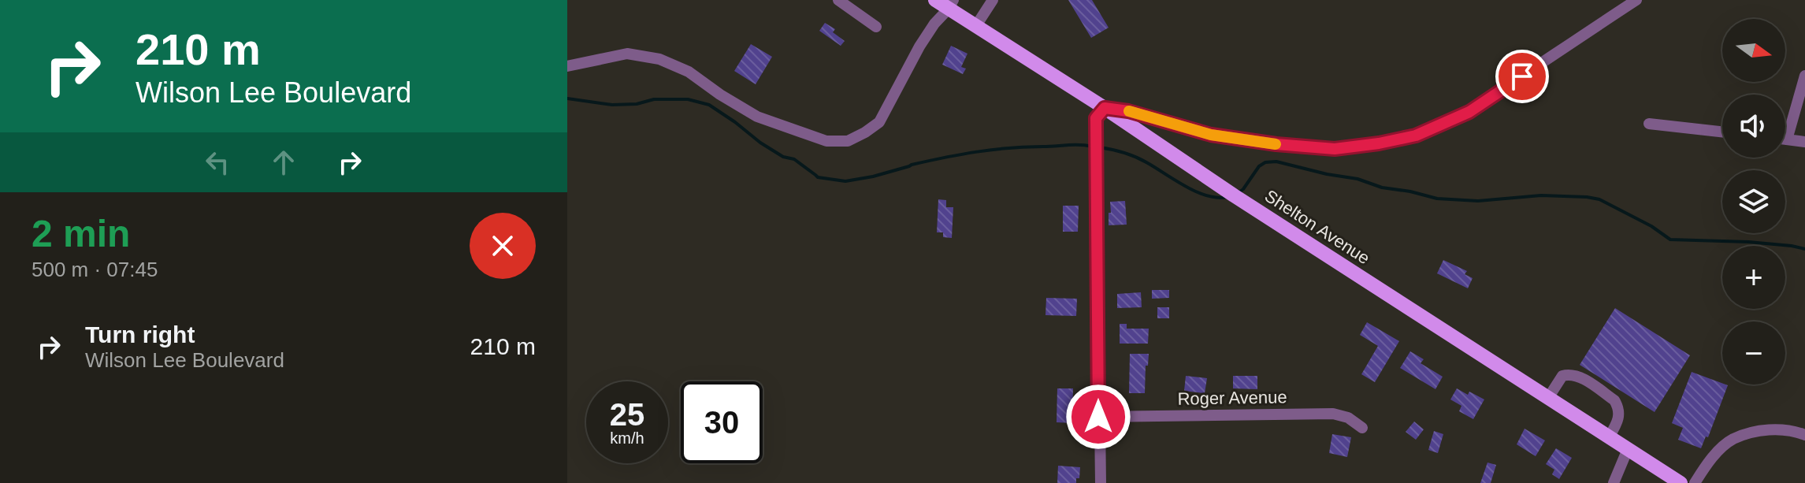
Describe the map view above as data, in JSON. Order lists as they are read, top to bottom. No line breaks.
{"streets":{"main road":["Shelton Avenue"],"street":["Roger Avenue"]},"north":"right","page":{"turn":["210 m","Wilson Lee Boulevard"],"map_buttons":["+","−"],"heading":["2 min","500 m · 07:45"],"list":[{"name":"Turn right","note":"Wilson Lee Boulevard","value":"210 m"}],"speed":"25 km/h","limit":"30"}}
